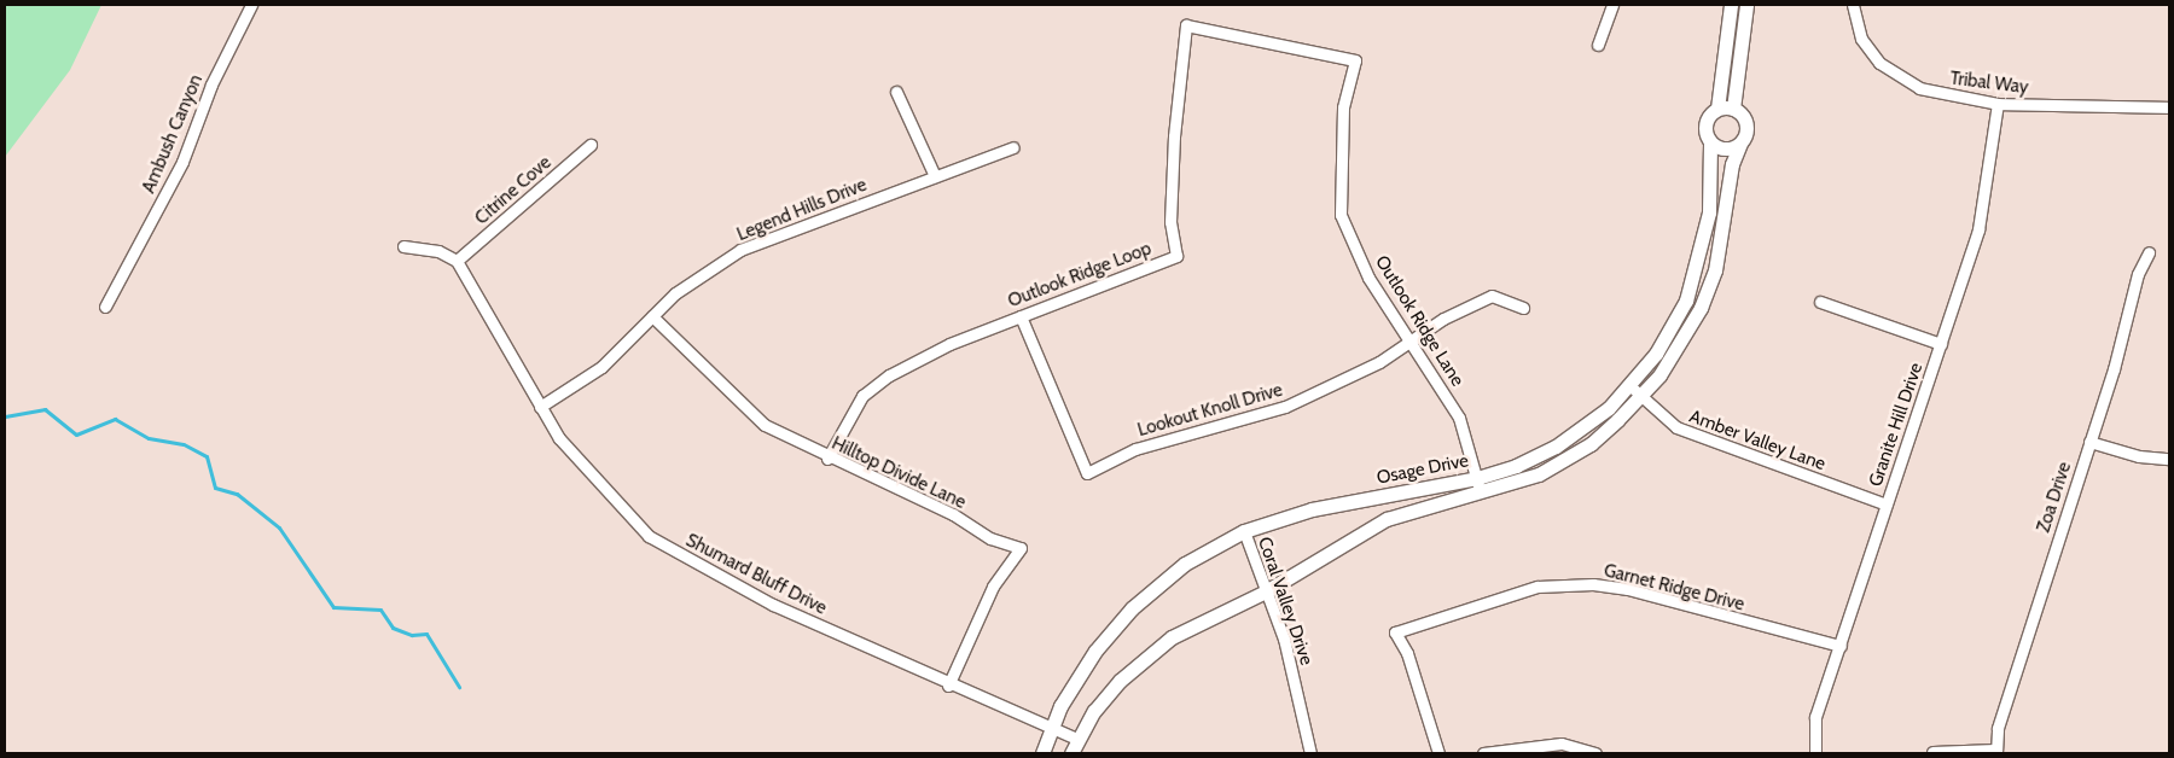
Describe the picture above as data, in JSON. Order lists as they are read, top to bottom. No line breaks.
{"streets":{"street":["Tribal Way","Ambush Canyon","Citrine Cove","Legend Hills Drive","Outlook Ridge Loop","Outlook Ridge Lane","Lookout Knoll Drive","Granite Hill Drive","Amber Valley Lane","Osage Drive","Hilltop Divide Lane","Zoa Drive","Shumard Bluff Drive","Garnet Ridge Drive","Coral Valley Drive"]},"crossings":[["Tribal Way","Granite Hill Drive"],["Citrine Cove","Shumard Bluff Drive"],["Legend Hills Drive","Hilltop Divide Lane"],["Legend Hills Drive","Shumard Bluff Drive"],["Outlook Ridge Loop","Outlook Ridge Lane"],["Outlook Ridge Loop","Lookout Knoll Drive"],["Outlook Ridge Loop","Hilltop Divide Lane"],["Outlook Ridge Lane","Lookout Knoll Drive"],["Outlook Ridge Lane","Osage Drive"],["Granite Hill Drive","Amber Valley Lane"],["Granite Hill Drive","Garnet Ridge Drive"],["Amber Valley Lane","Osage Drive"],["Osage Drive","Shumard Bluff Drive"],["Osage Drive","Coral Valley Drive"],["Hilltop Divide Lane","Shumard Bluff Drive"]]}
